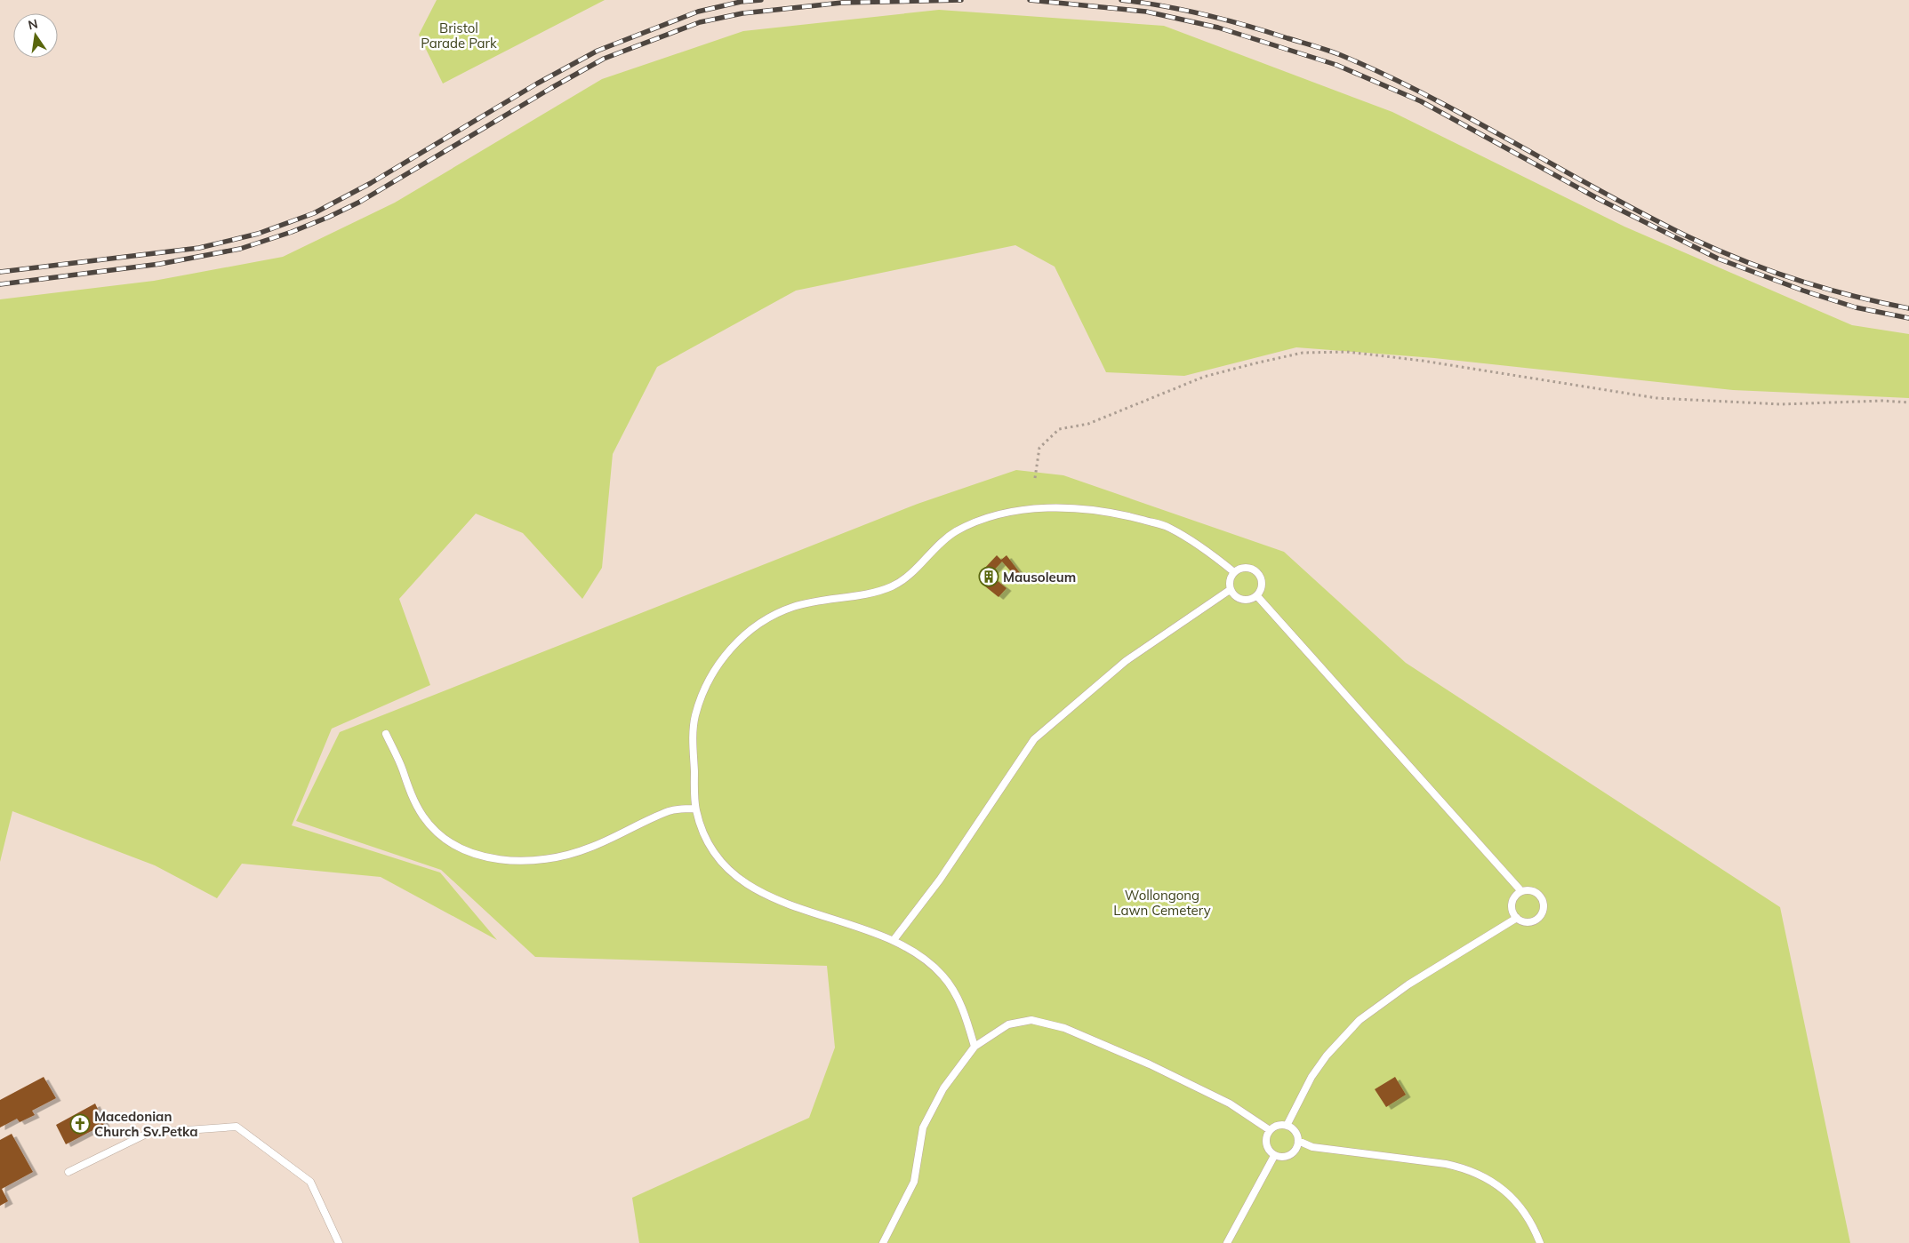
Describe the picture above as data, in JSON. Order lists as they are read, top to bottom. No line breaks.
{"parks":["Bristol Parade Park","Wollongong Lawn Cemetery"],"places":{"building":["Mausoleum"],"church":["Macedonian Church Sv.Petka"]},"north":"top"}
